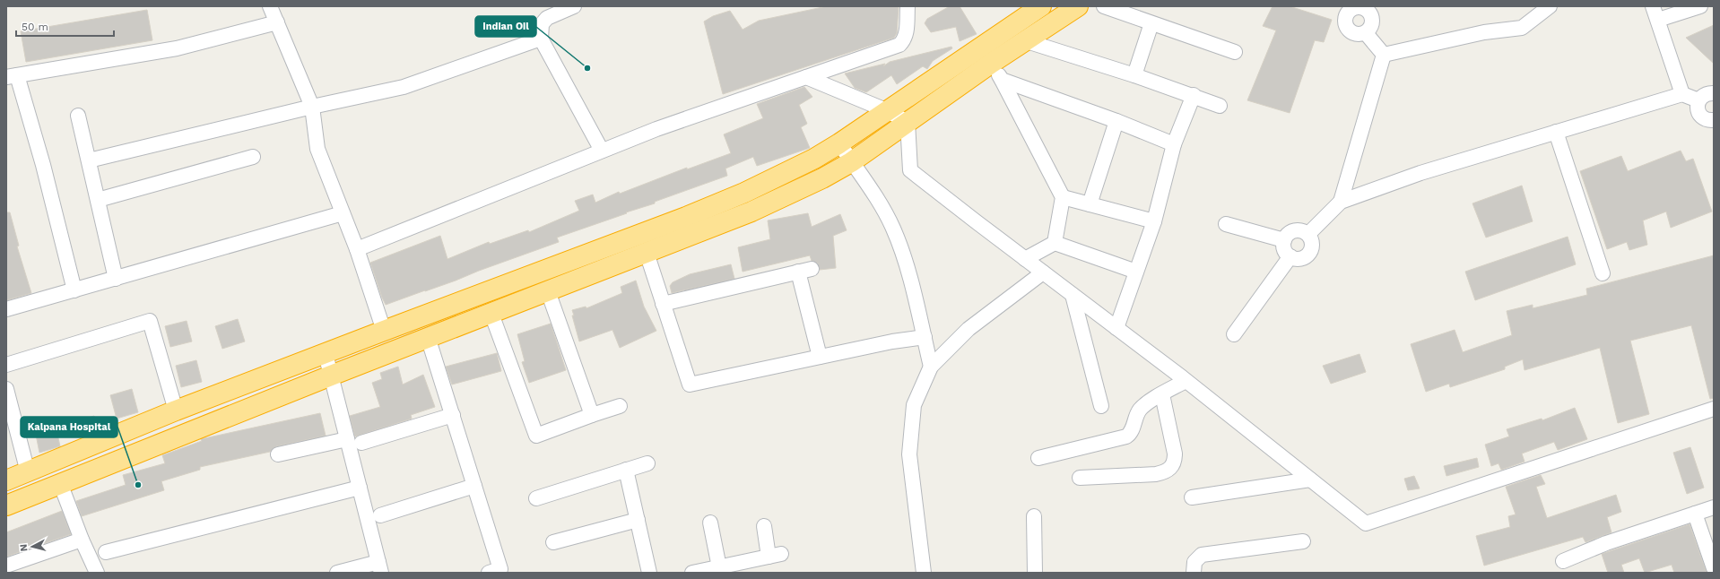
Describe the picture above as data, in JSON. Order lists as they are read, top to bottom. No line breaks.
{"places":["Indian Oil","Kalpana Hospital"],"scale_bar":"50 m","north":"left"}
